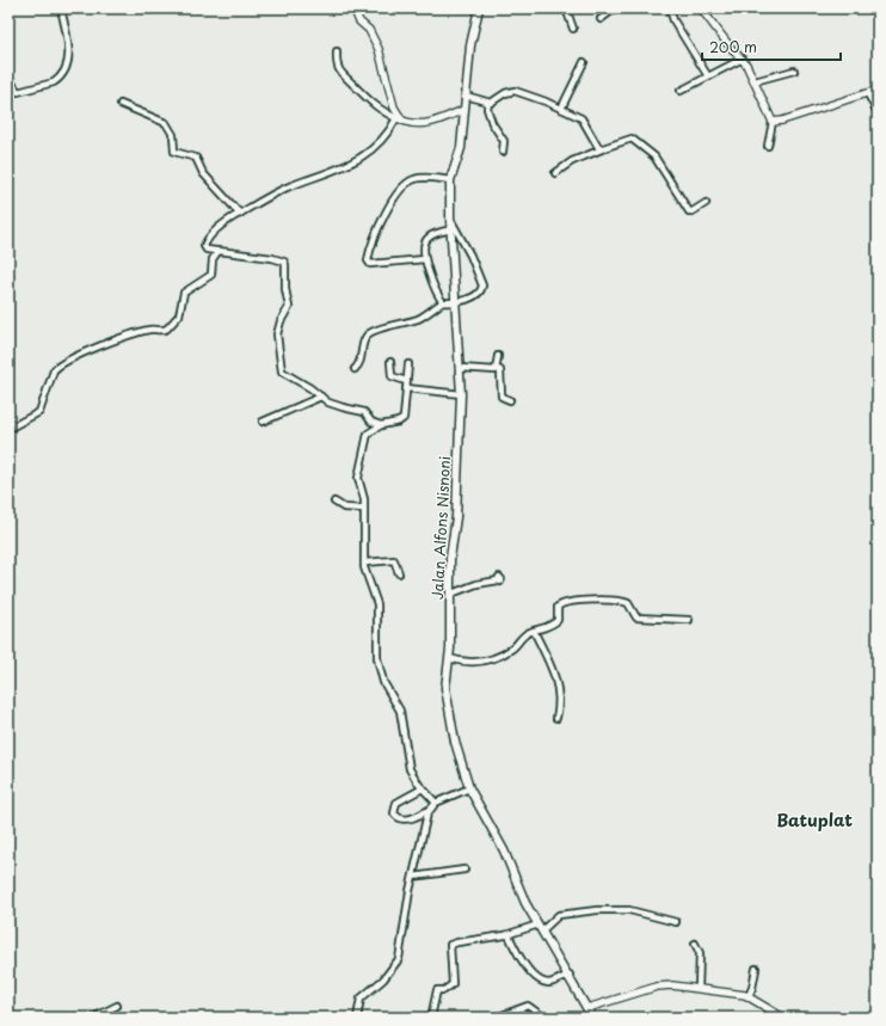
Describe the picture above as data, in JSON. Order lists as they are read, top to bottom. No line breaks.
{"streets":{"main road":["Jalan Alfons Nisnoni"]},"districts":["Batuplat"],"scale_bar":"200 m"}
